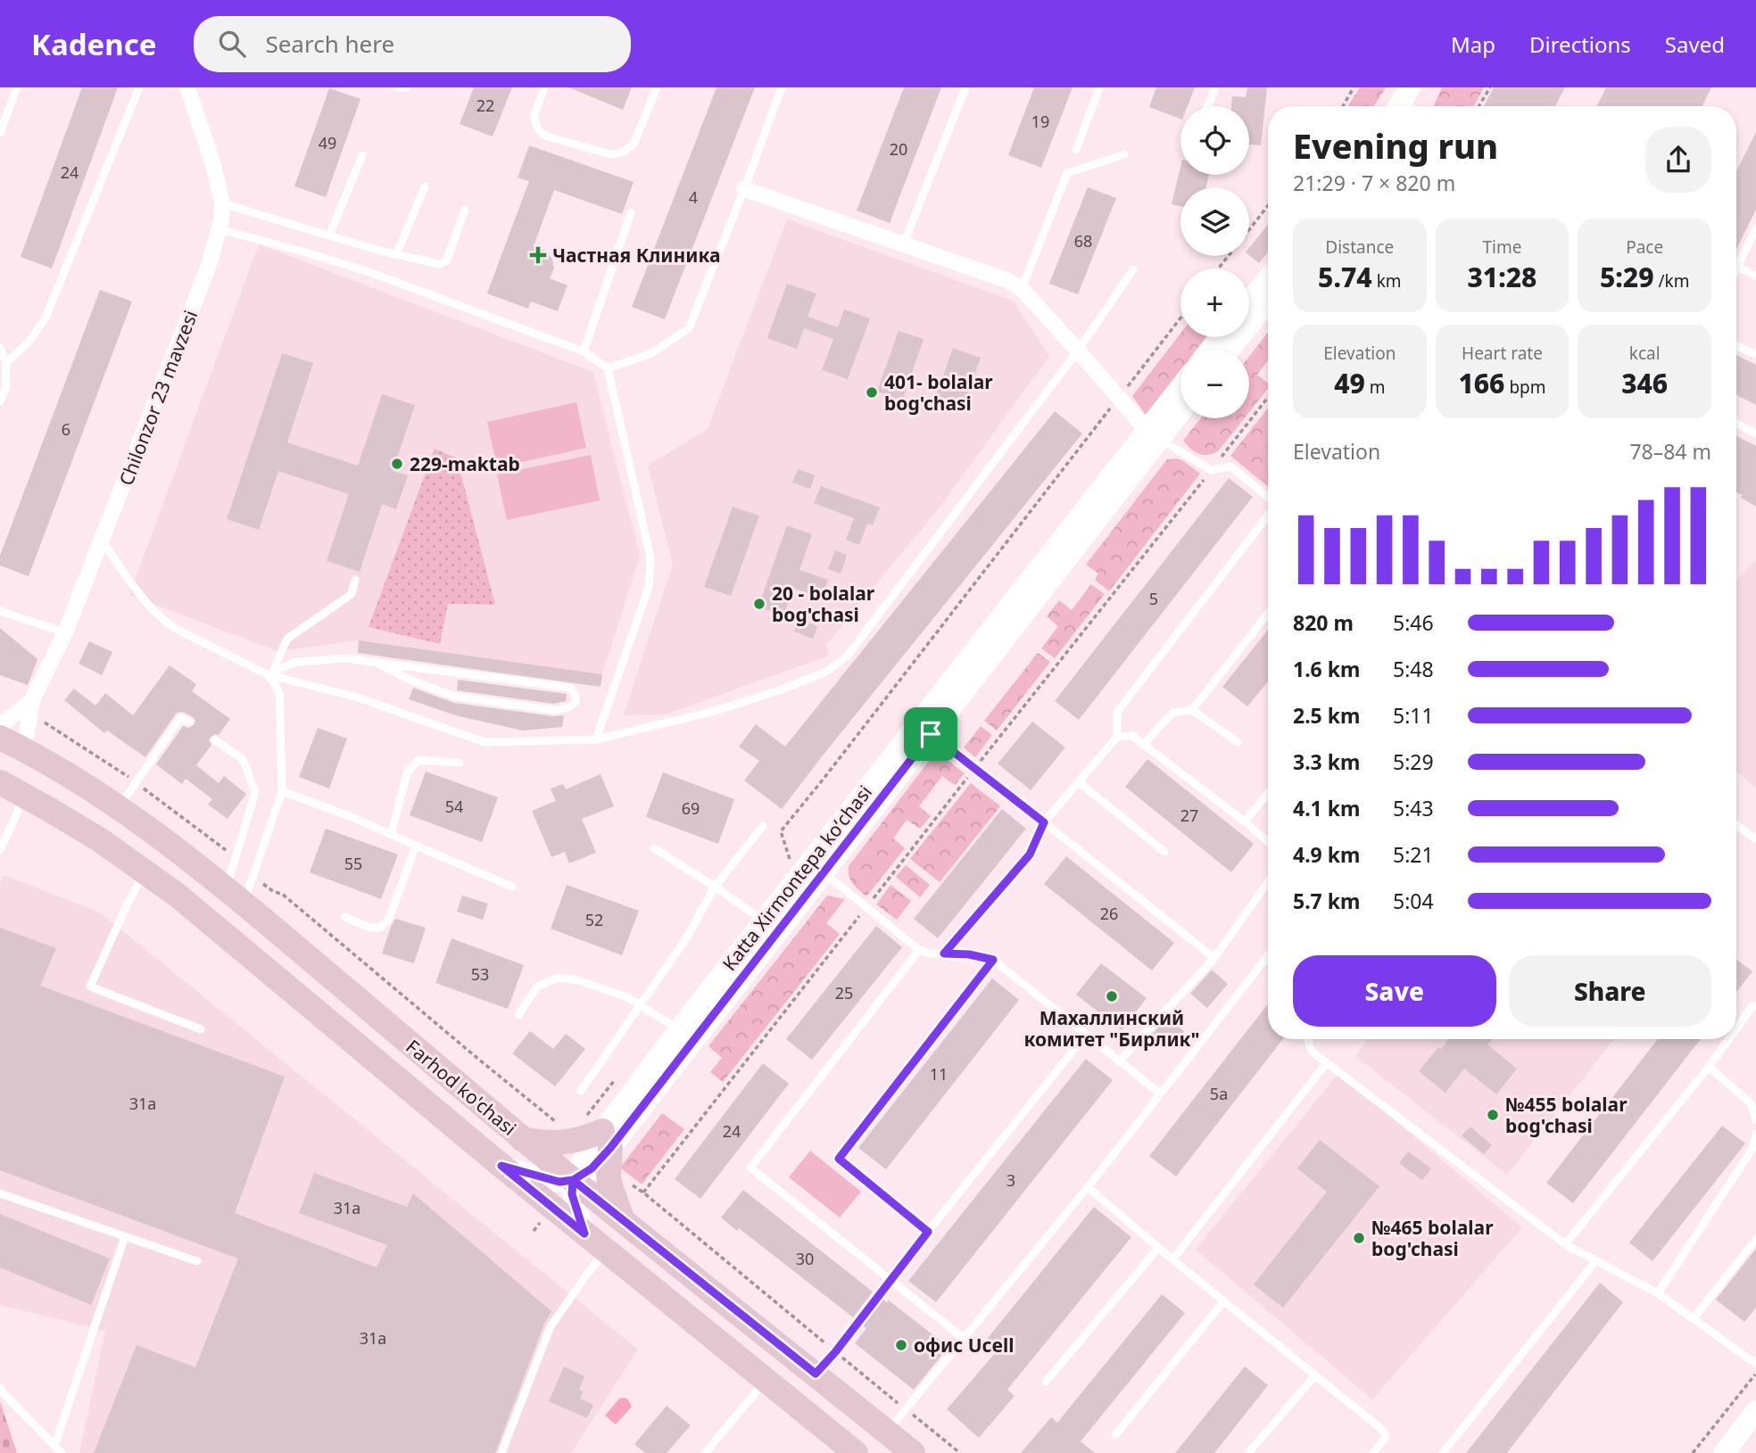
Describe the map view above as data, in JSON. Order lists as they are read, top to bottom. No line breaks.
{"streets":{"main road":["Katta Xirmontepa koʻchasi","Farhod ko'chasi"],"street":["Chilonzor 23 mavzesi"]},"crossings":[["Chilonzor 23 mavzesi","Farhod ko'chasi"],["Katta Xirmontepa koʻchasi","Farhod ko'chasi"]],"places":{"health":["Частная Клиника"],"other":["401- bolalar bog'chasi","229-maktab","20 - bolalar bog'chasi","Махаллинский комитет \"Бирлик\"","№455 bolalar bog'chasi","№465 bolalar bog'chasi","офис Ucell"]},"house_numbers":["22","19","49","20","24","4","68","6","5","54","69","27","55","26","52","53","25","11","5а","31а","24","3","31а","30","31а"],"page":{"header":"Kadence","search":"Search here","nav":["Map","Directions","Saved"],"map_buttons":["+","−"],"heading":["Evening run","21:29 · 7 × 820 m"],"stats":[["Distance","5.74 km"],["Time","31:28"],["Pace","5:29 /km"],["Elevation","49 m"],["Heart rate","166 bpm"],["kcal","346"]],"chart":["Elevation","78–84 m"],"list":[{"name":"820 m","note":"5:46"},{"name":"1.6 km","note":"5:48"},{"name":"2.5 km","note":"5:11"},{"name":"3.3 km","note":"5:29"},{"name":"4.1 km","note":"5:43"},{"name":"4.9 km","note":"5:21"},{"name":"5.7 km","note":"5:04"}],"buttons":["Save","Share"]}}
